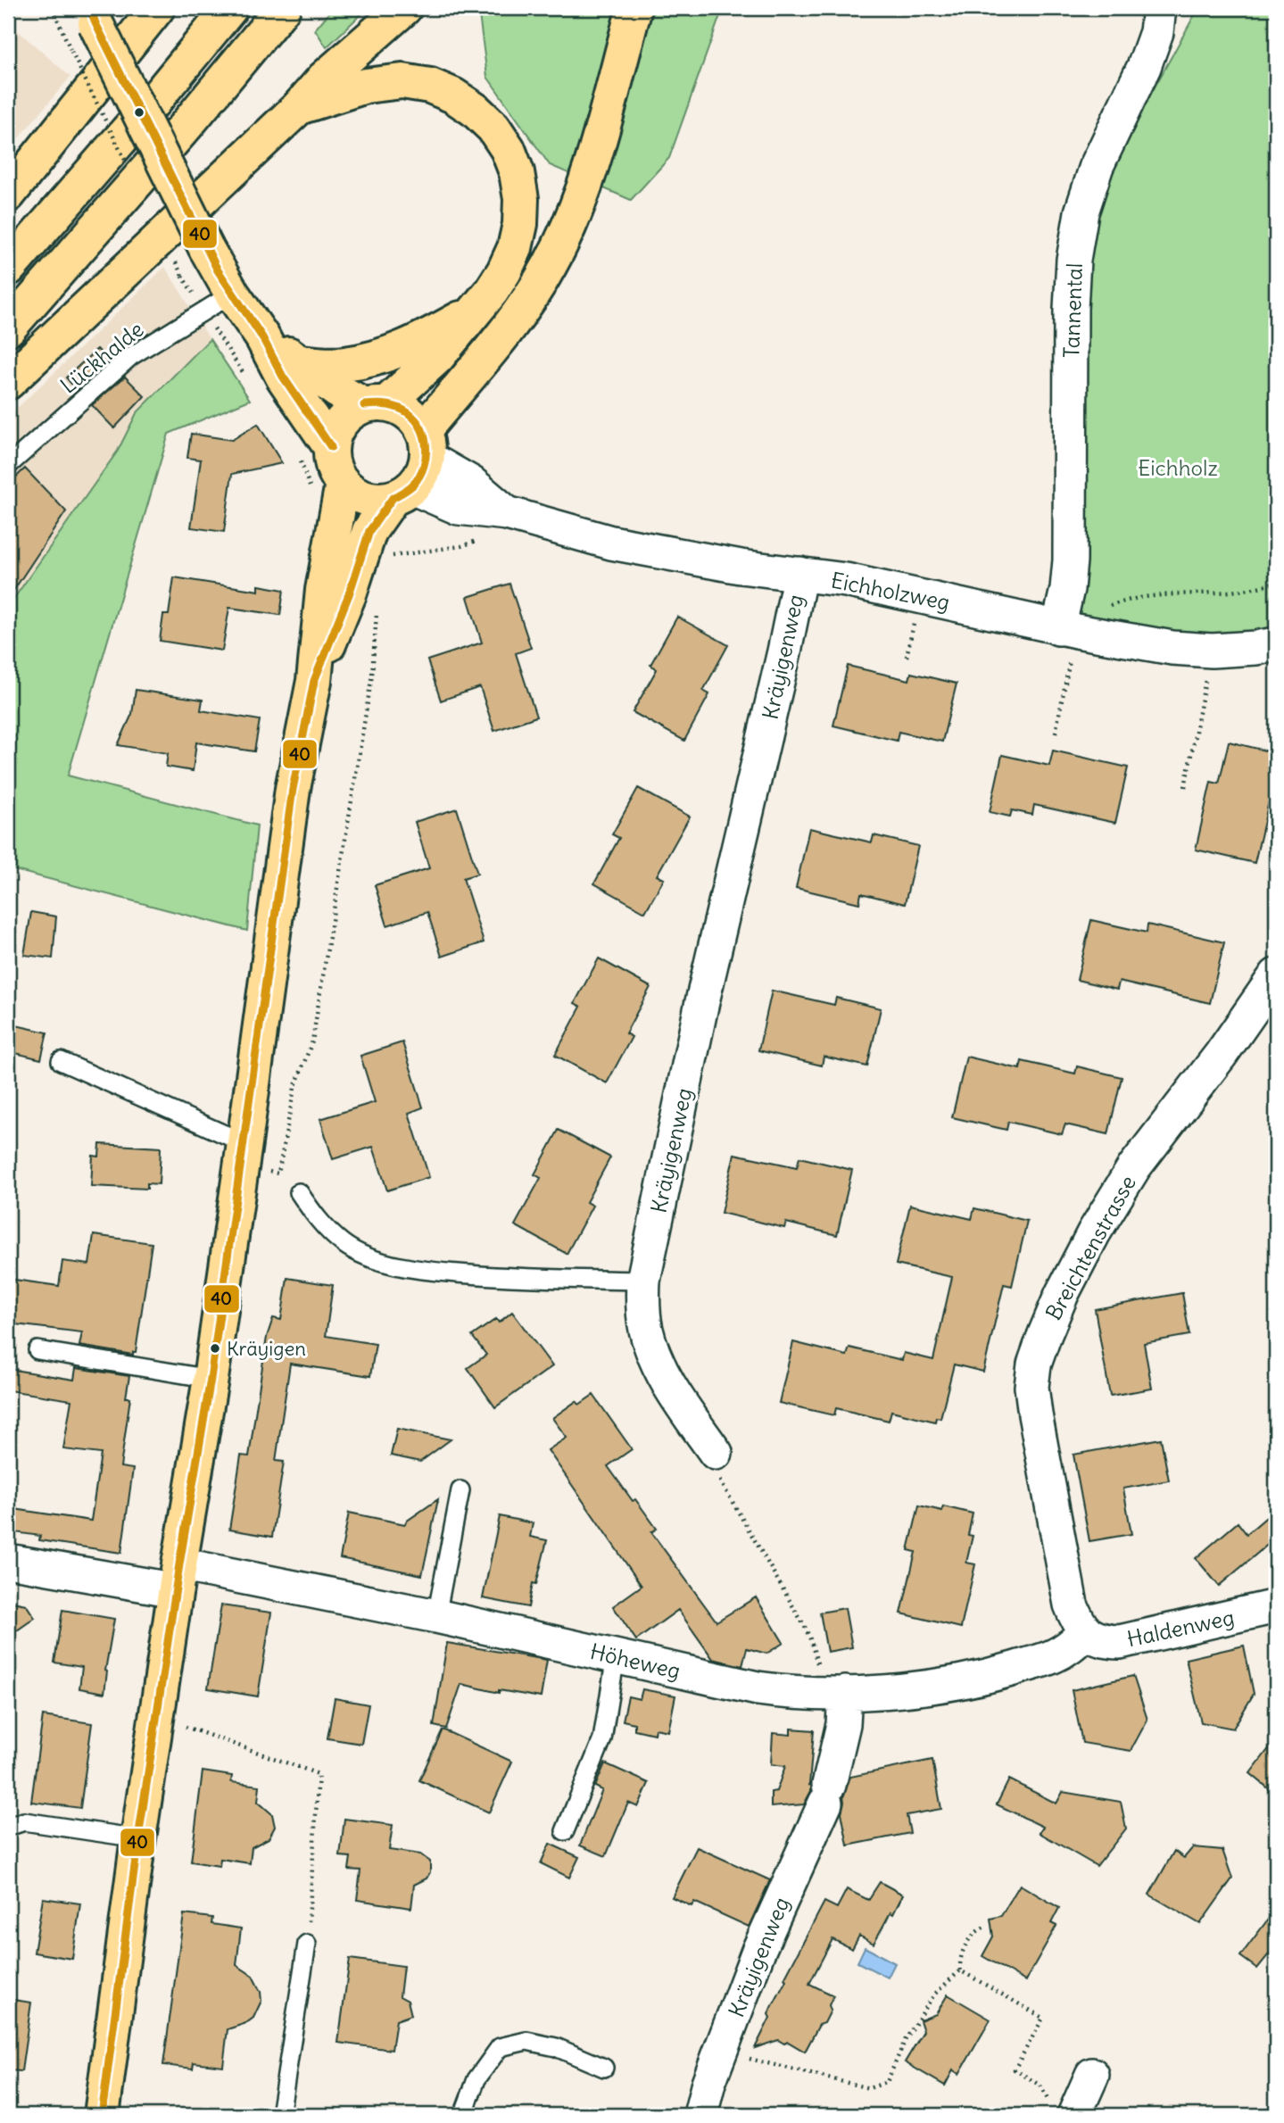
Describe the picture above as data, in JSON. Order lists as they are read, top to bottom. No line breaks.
{"streets":{"street":["Tannental","Eichholzweg","Kräyigenweg","Breichtenstrasse","Haldenweg","Höheweg"],"lane":["Lückhalde"]},"crossings":[["Tannental","Eichholzweg"],["Eichholzweg","Kräyigenweg"],["Kräyigenweg","Höheweg"],["Breichtenstrasse","Haldenweg"],["Breichtenstrasse","Höheweg"],["Haldenweg","Höheweg"]],"parks":["Eichholz"],"places":["Kräyigen"],"lines":["transit line 40"]}
